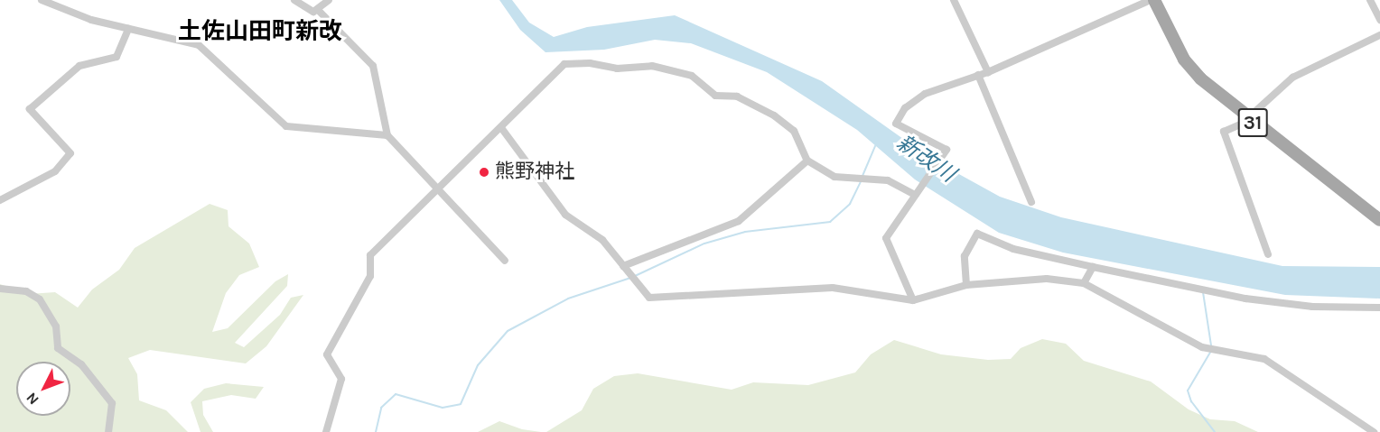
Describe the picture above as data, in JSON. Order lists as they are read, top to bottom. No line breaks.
{"streets":{"main road":["31"]},"districts":["土佐山田町新改"],"water":["新改川"],"places":["熊野神社"],"north":"bottom left"}
